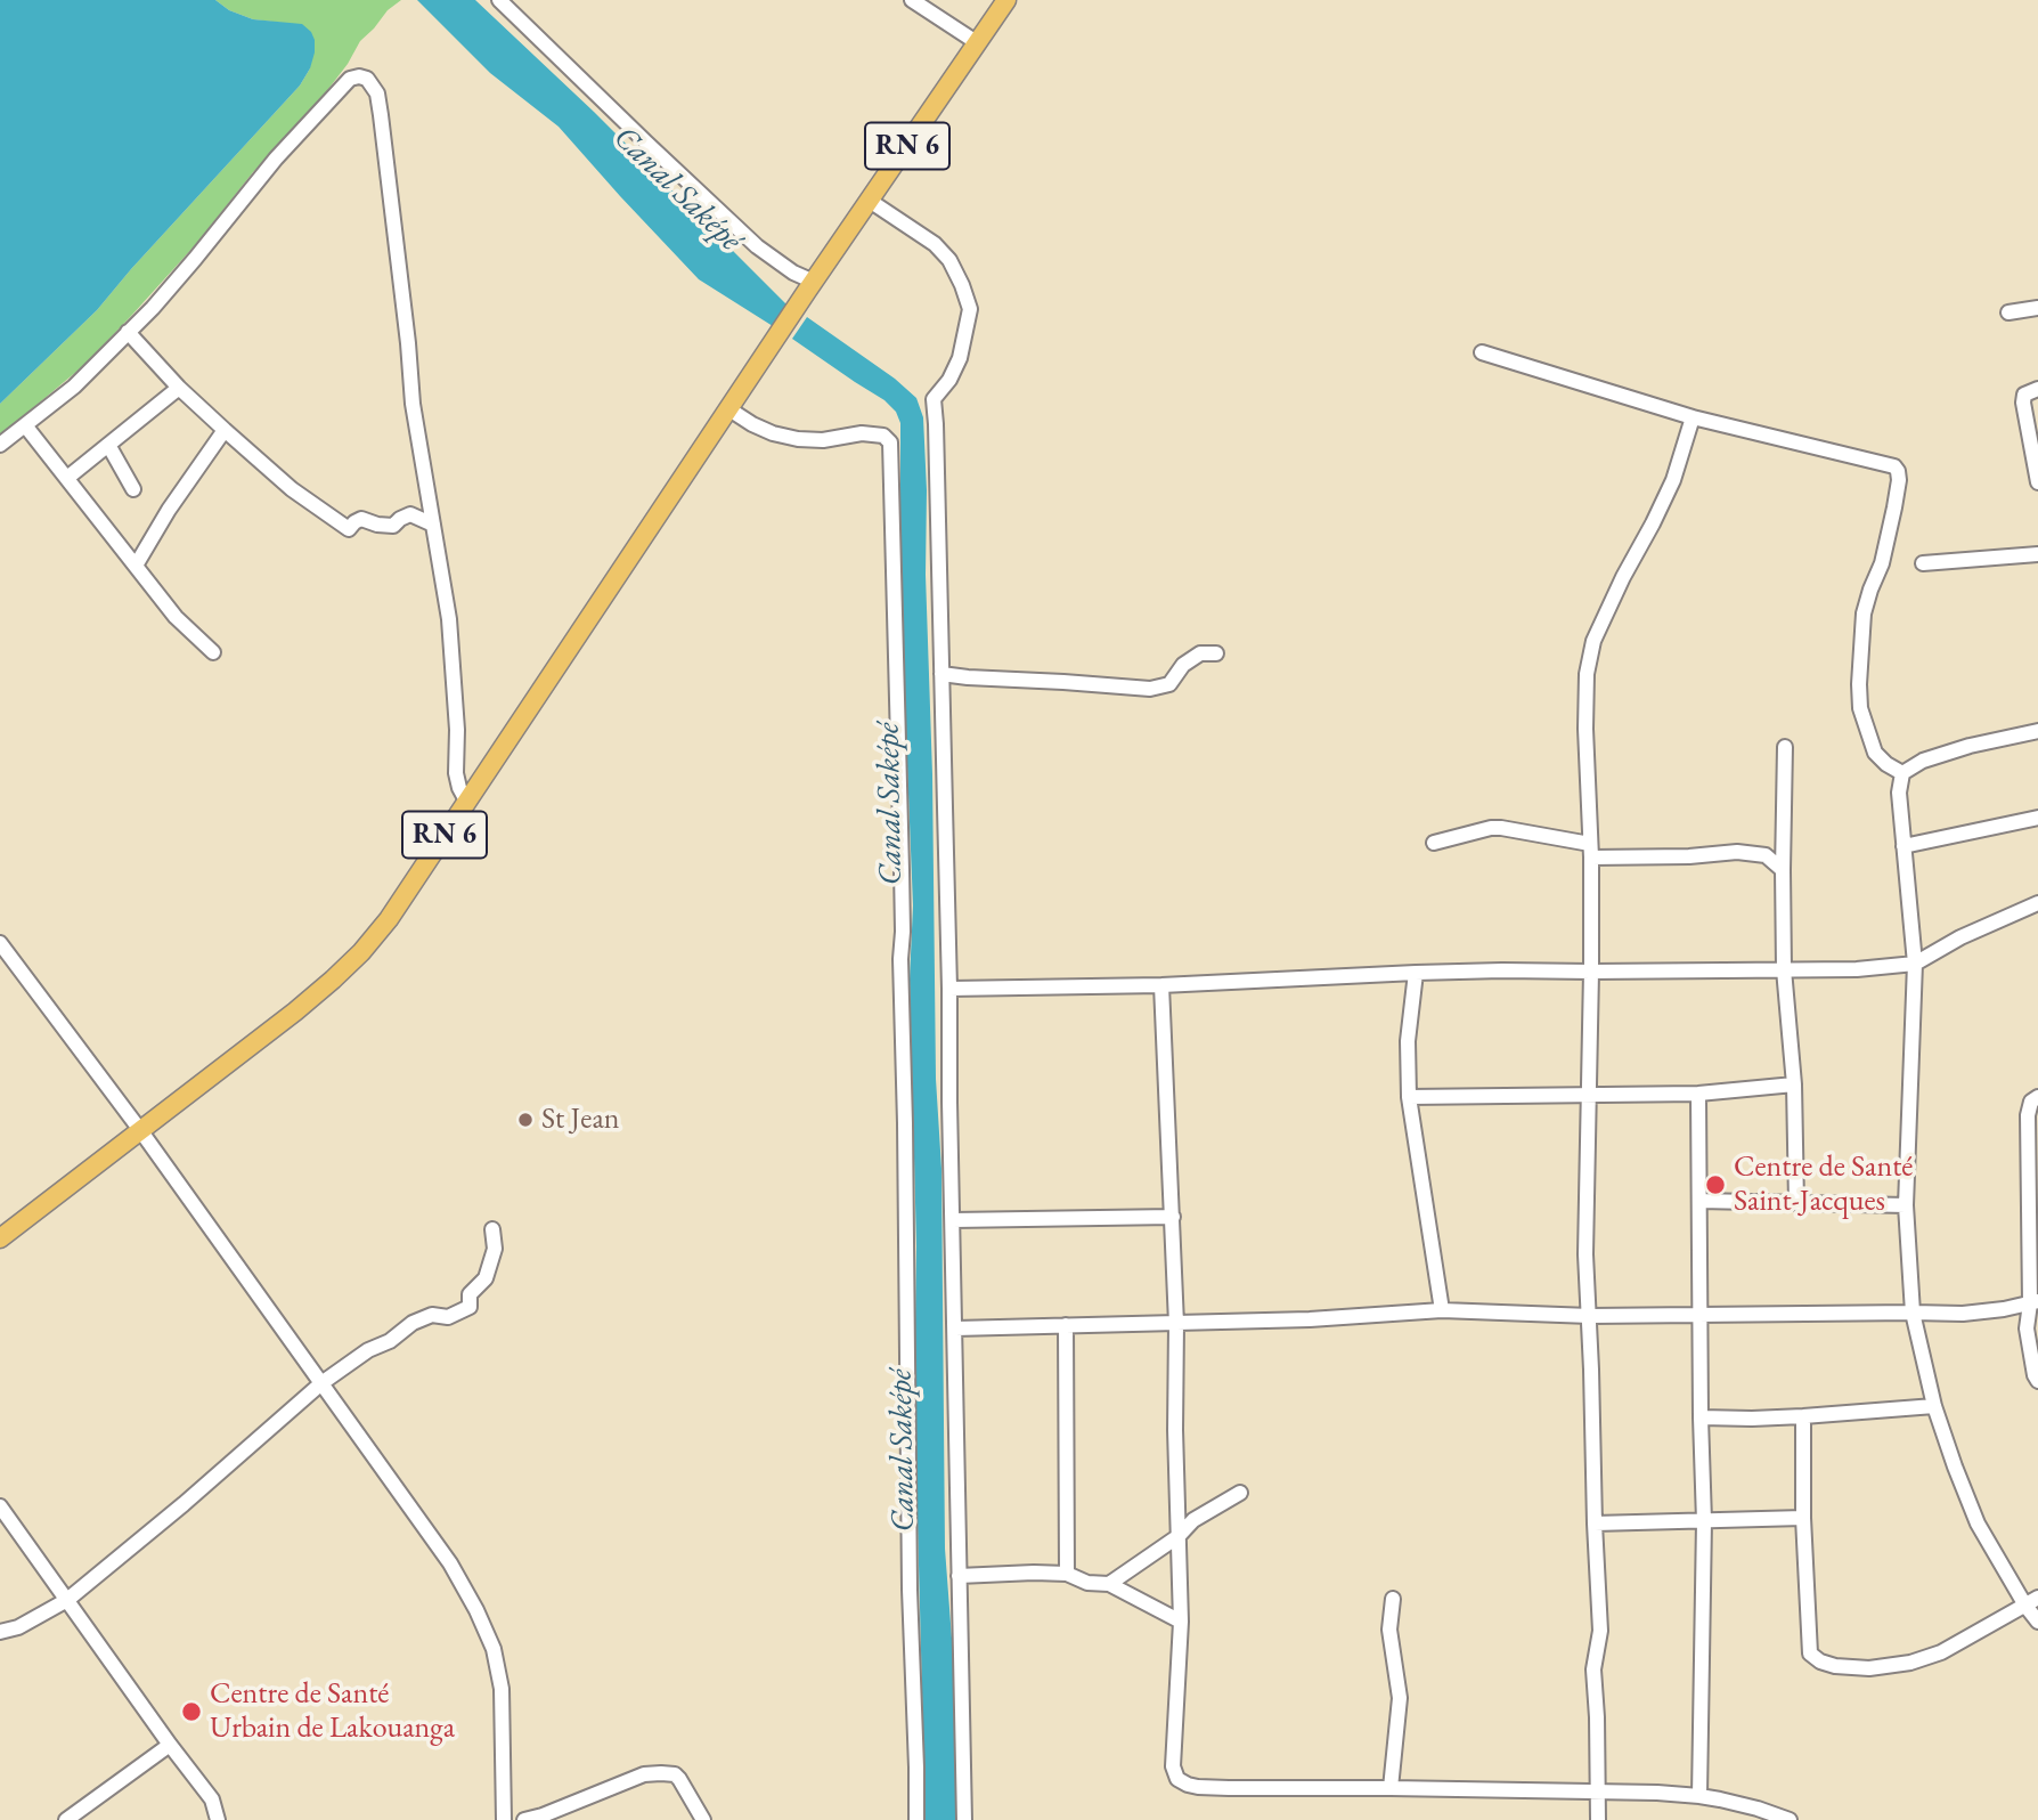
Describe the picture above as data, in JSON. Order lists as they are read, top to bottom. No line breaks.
{"streets":{"main road":["RN 6"]},"water":["Canal Saképé"],"places":["St Jean","Centre de Santé Saint-Jacques","Centre de Santé Urbain de Lakouanga"]}
